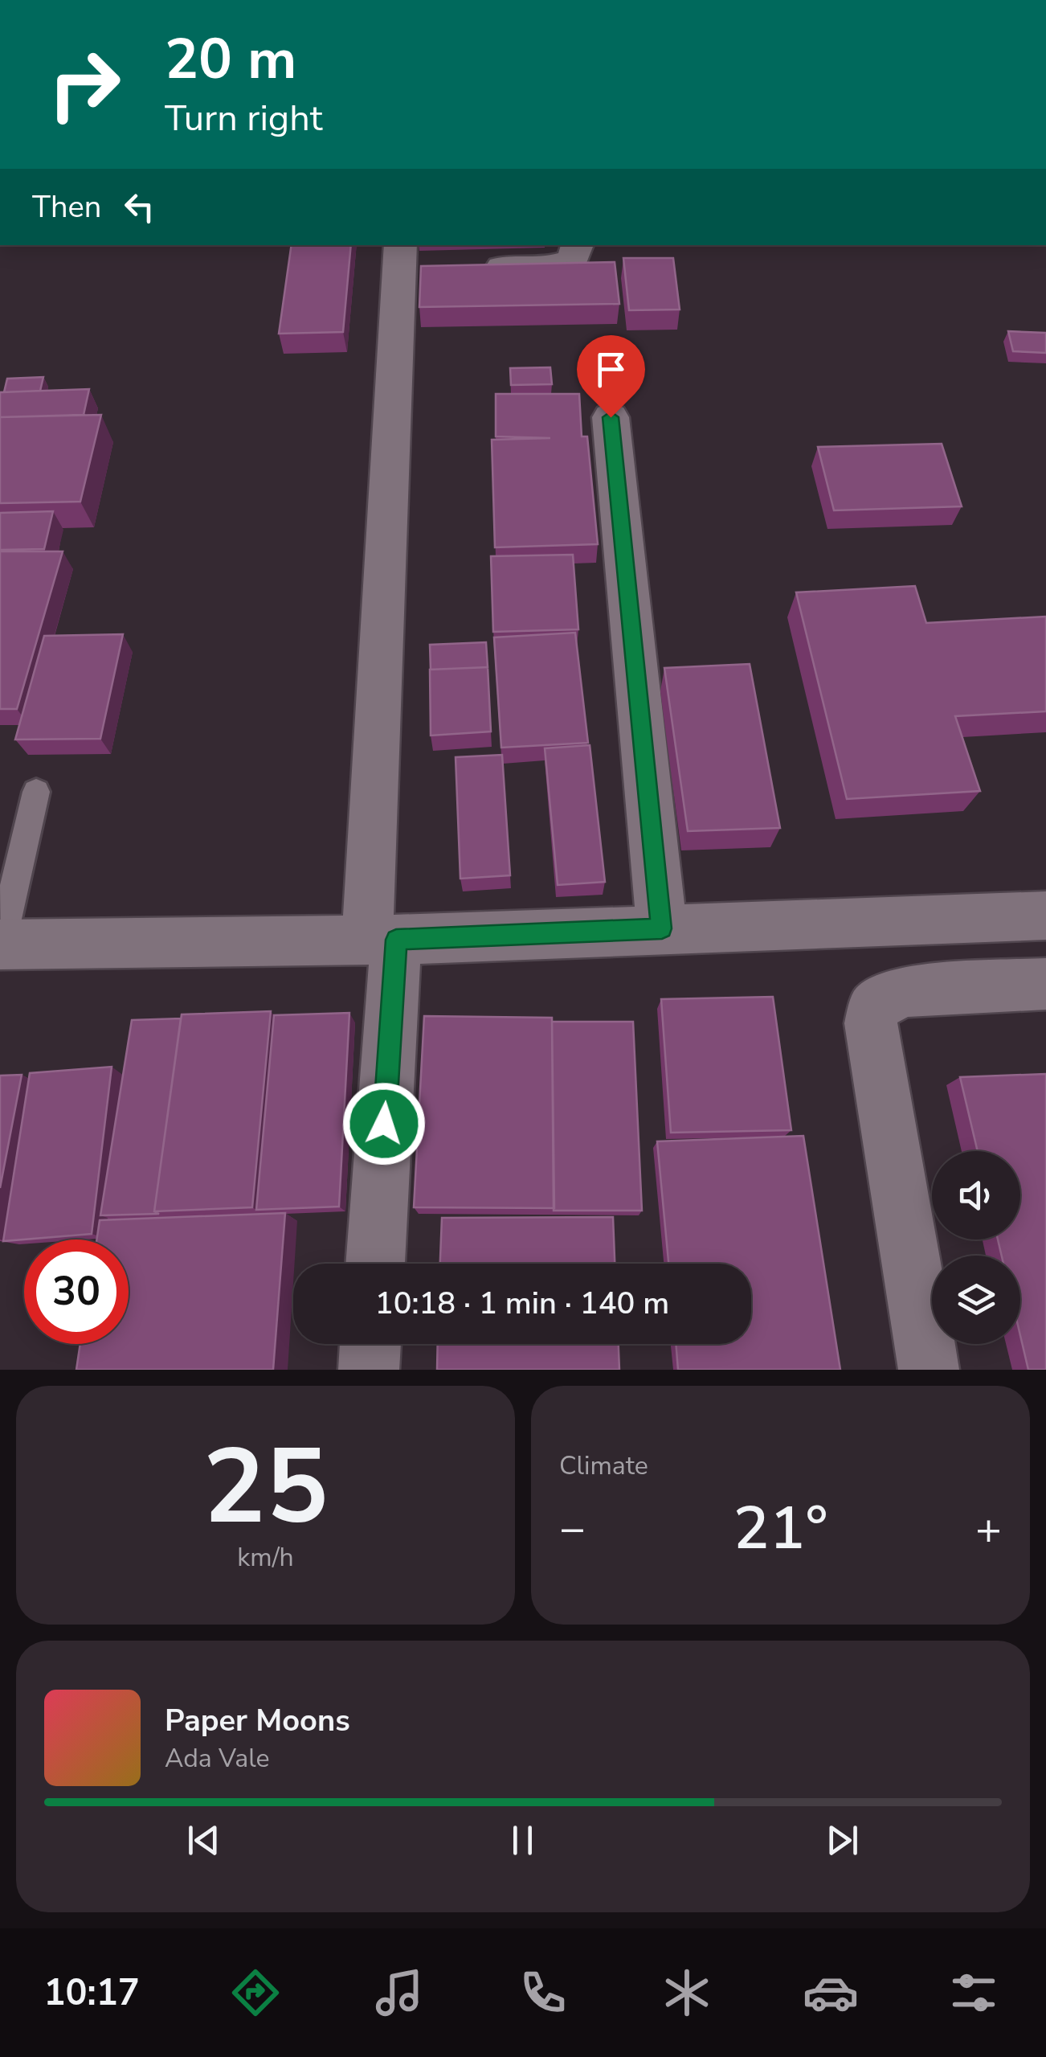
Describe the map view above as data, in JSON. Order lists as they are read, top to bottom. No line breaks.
{"page":{"turn":["20 m","Turn right"],"then":"Then","limit":"30","trip":"10:18 · 1 min · 140 m","tile":[["25","km/h"],"Climate"],"heat":["−","21°","+"],"song":["Paper Moons","Ada Vale"],"tabs":"10:17"}}
